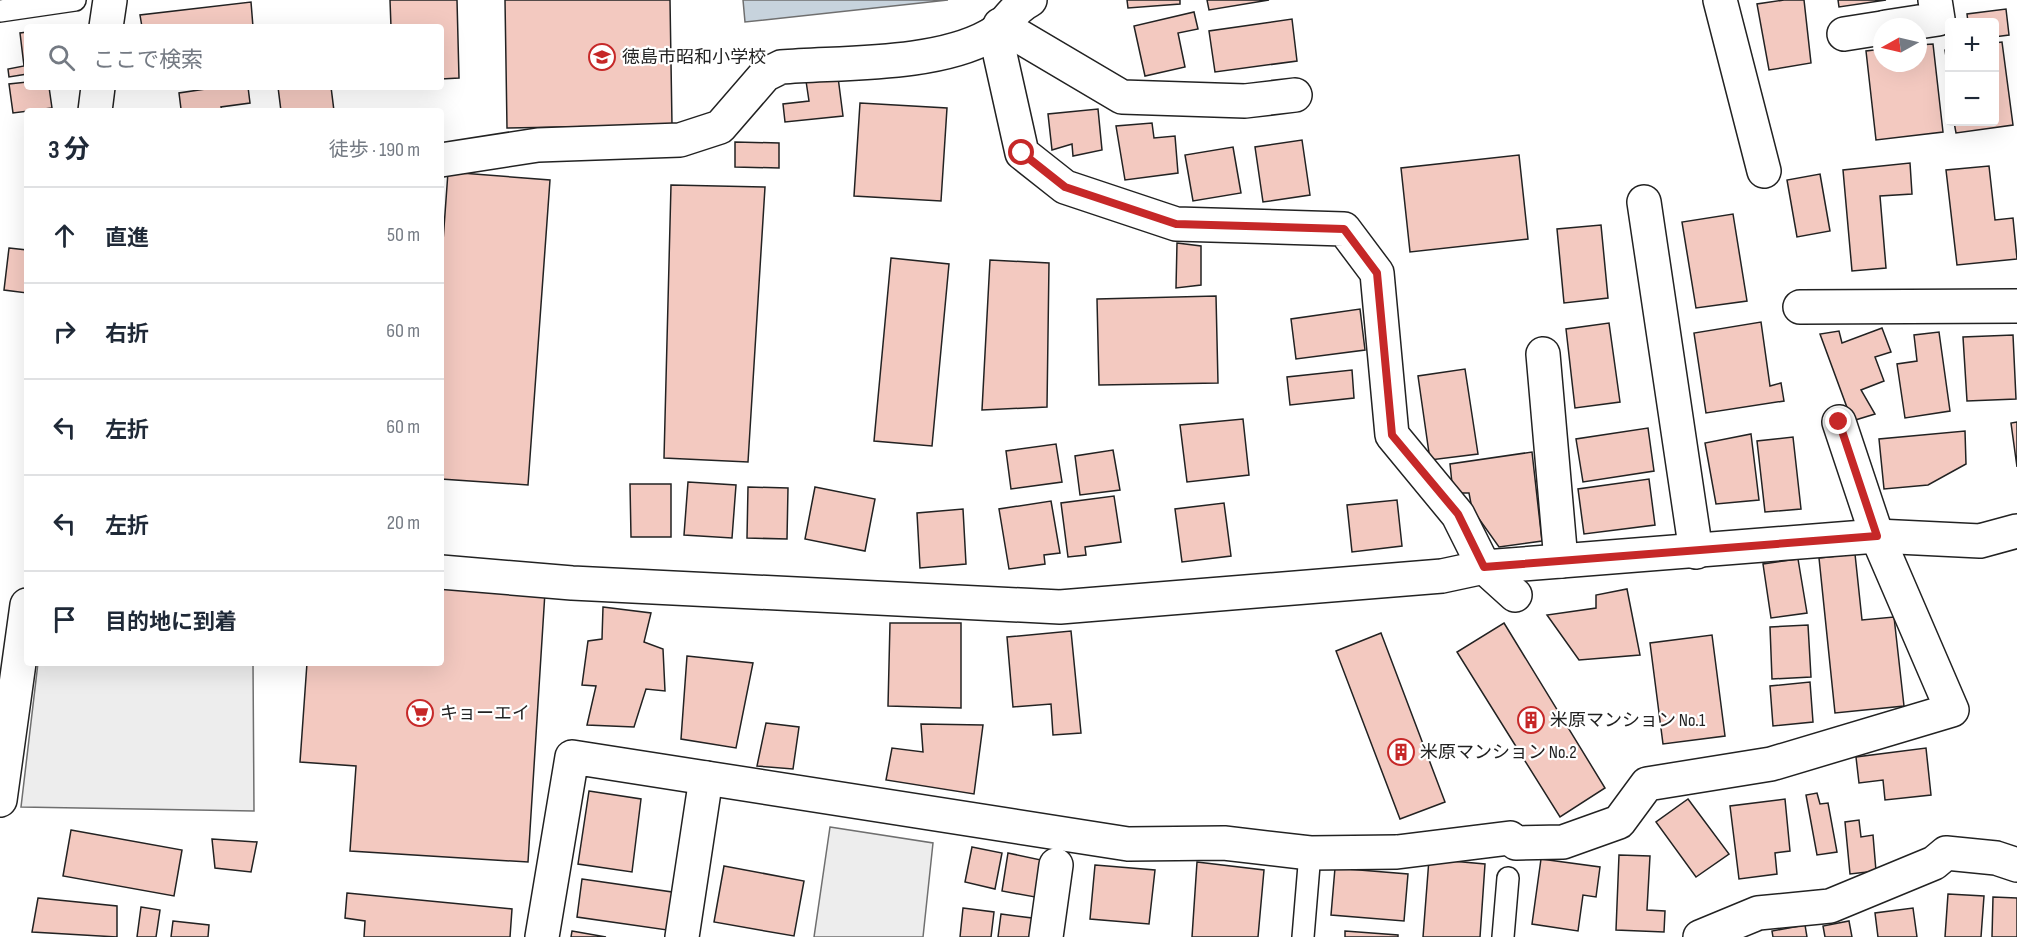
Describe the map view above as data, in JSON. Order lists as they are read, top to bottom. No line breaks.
{"places":{"school or university":["徳島市昭和小学校"],"supermarket":["キョーエイ"],"building":["米原マンション No.1","米原マンション No.2"]},"north":"left","page":{"map_buttons":["+","−"],"search":"ここで検索","heading":["3 分","徒歩 · 190 m"],"list":[["直進","50 m"],["右折","60 m"],["左折","60 m"],["左折","20 m"],"目的地に到着"]}}
